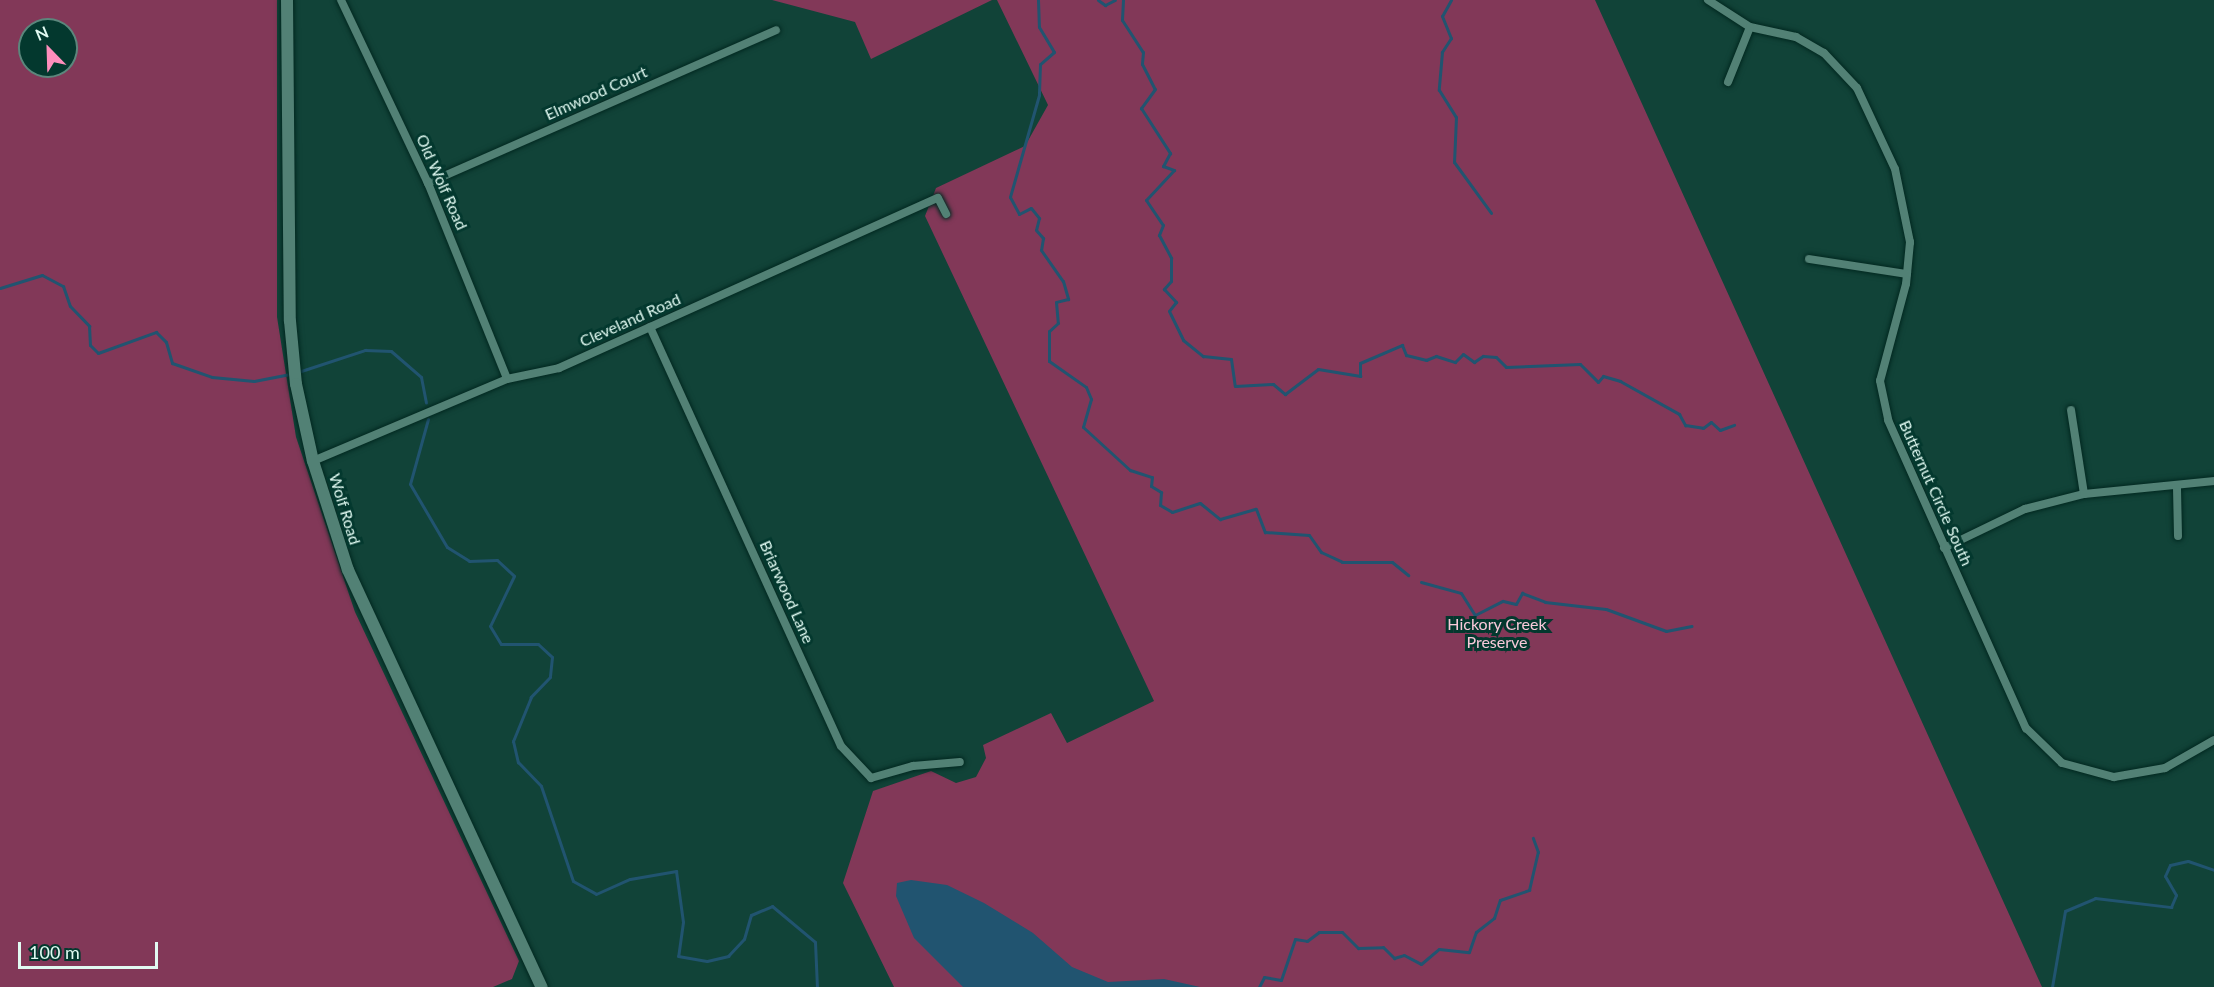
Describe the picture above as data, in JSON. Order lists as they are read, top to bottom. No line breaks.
{"streets":{"main road":["Wolf Road"],"street":["Elmwood Court","Old Wolf Road","Cleveland Road","Butternut Circle South","Briarwood Lane"]},"crossings":[["Elmwood Court","Old Wolf Road"],["Old Wolf Road","Cleveland Road"],["Cleveland Road","Wolf Road"],["Cleveland Road","Briarwood Lane"]],"parks":["Hickory Creek Preserve"],"scale_bar":"100 m","north":"top left"}
